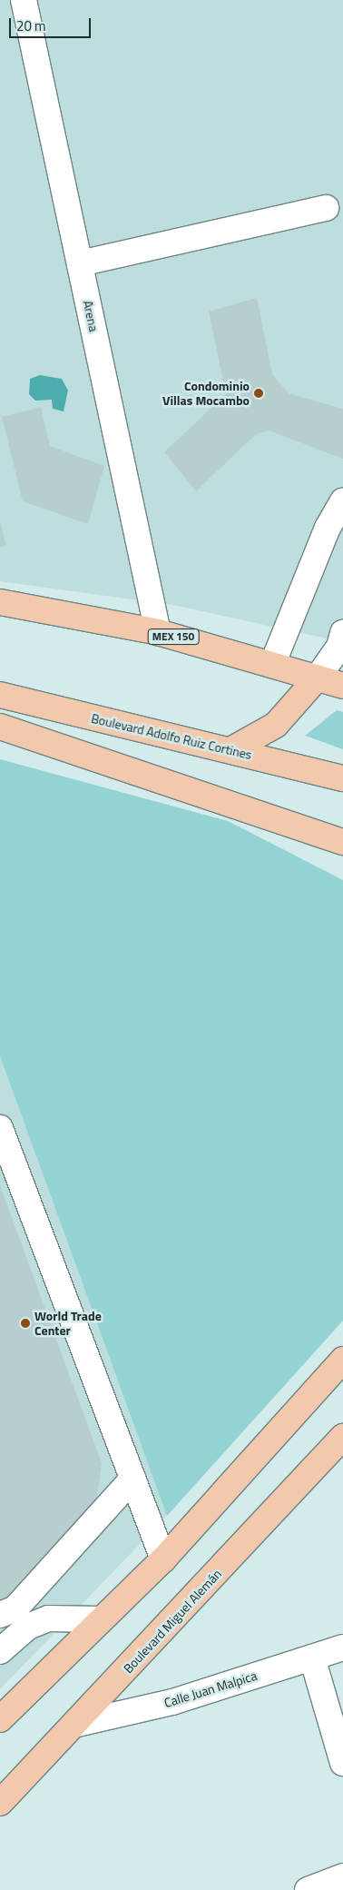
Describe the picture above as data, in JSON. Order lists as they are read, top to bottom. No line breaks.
{"streets":{"main road":["MEX 150","Boulevard Adolfo Ruiz Cortines","Boulevard Miguel Alemán"],"street":["Arena","Calle Juan Malpica"]},"crossings":[["Arena","MEX 150"],["Boulevard Miguel Alemán","Calle Juan Malpica"]],"places":["Condominio Villas Mocambo","World Trade Center"],"scale_bar":"20 m"}
